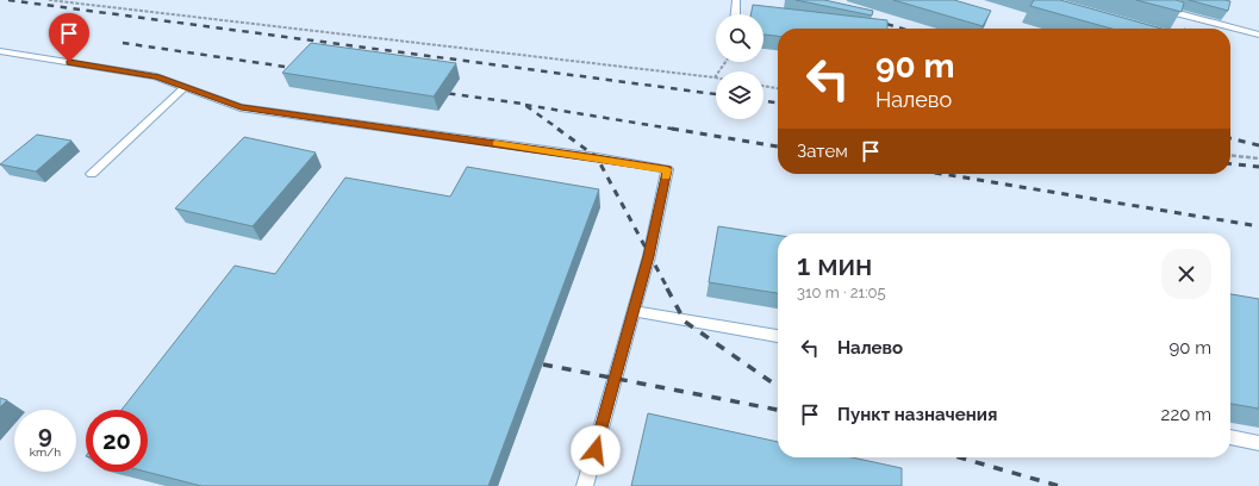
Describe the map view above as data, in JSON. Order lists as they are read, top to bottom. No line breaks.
{"page":{"turn":["90 m","Налево"],"then":"Затем","heading":["1 мин","310 m · 21:05"],"list":[{"name":"Налево","value":"90 m"},{"name":"Пункт назначения","value":"220 m"}],"speed":"9 km/h","limit":"20"}}
